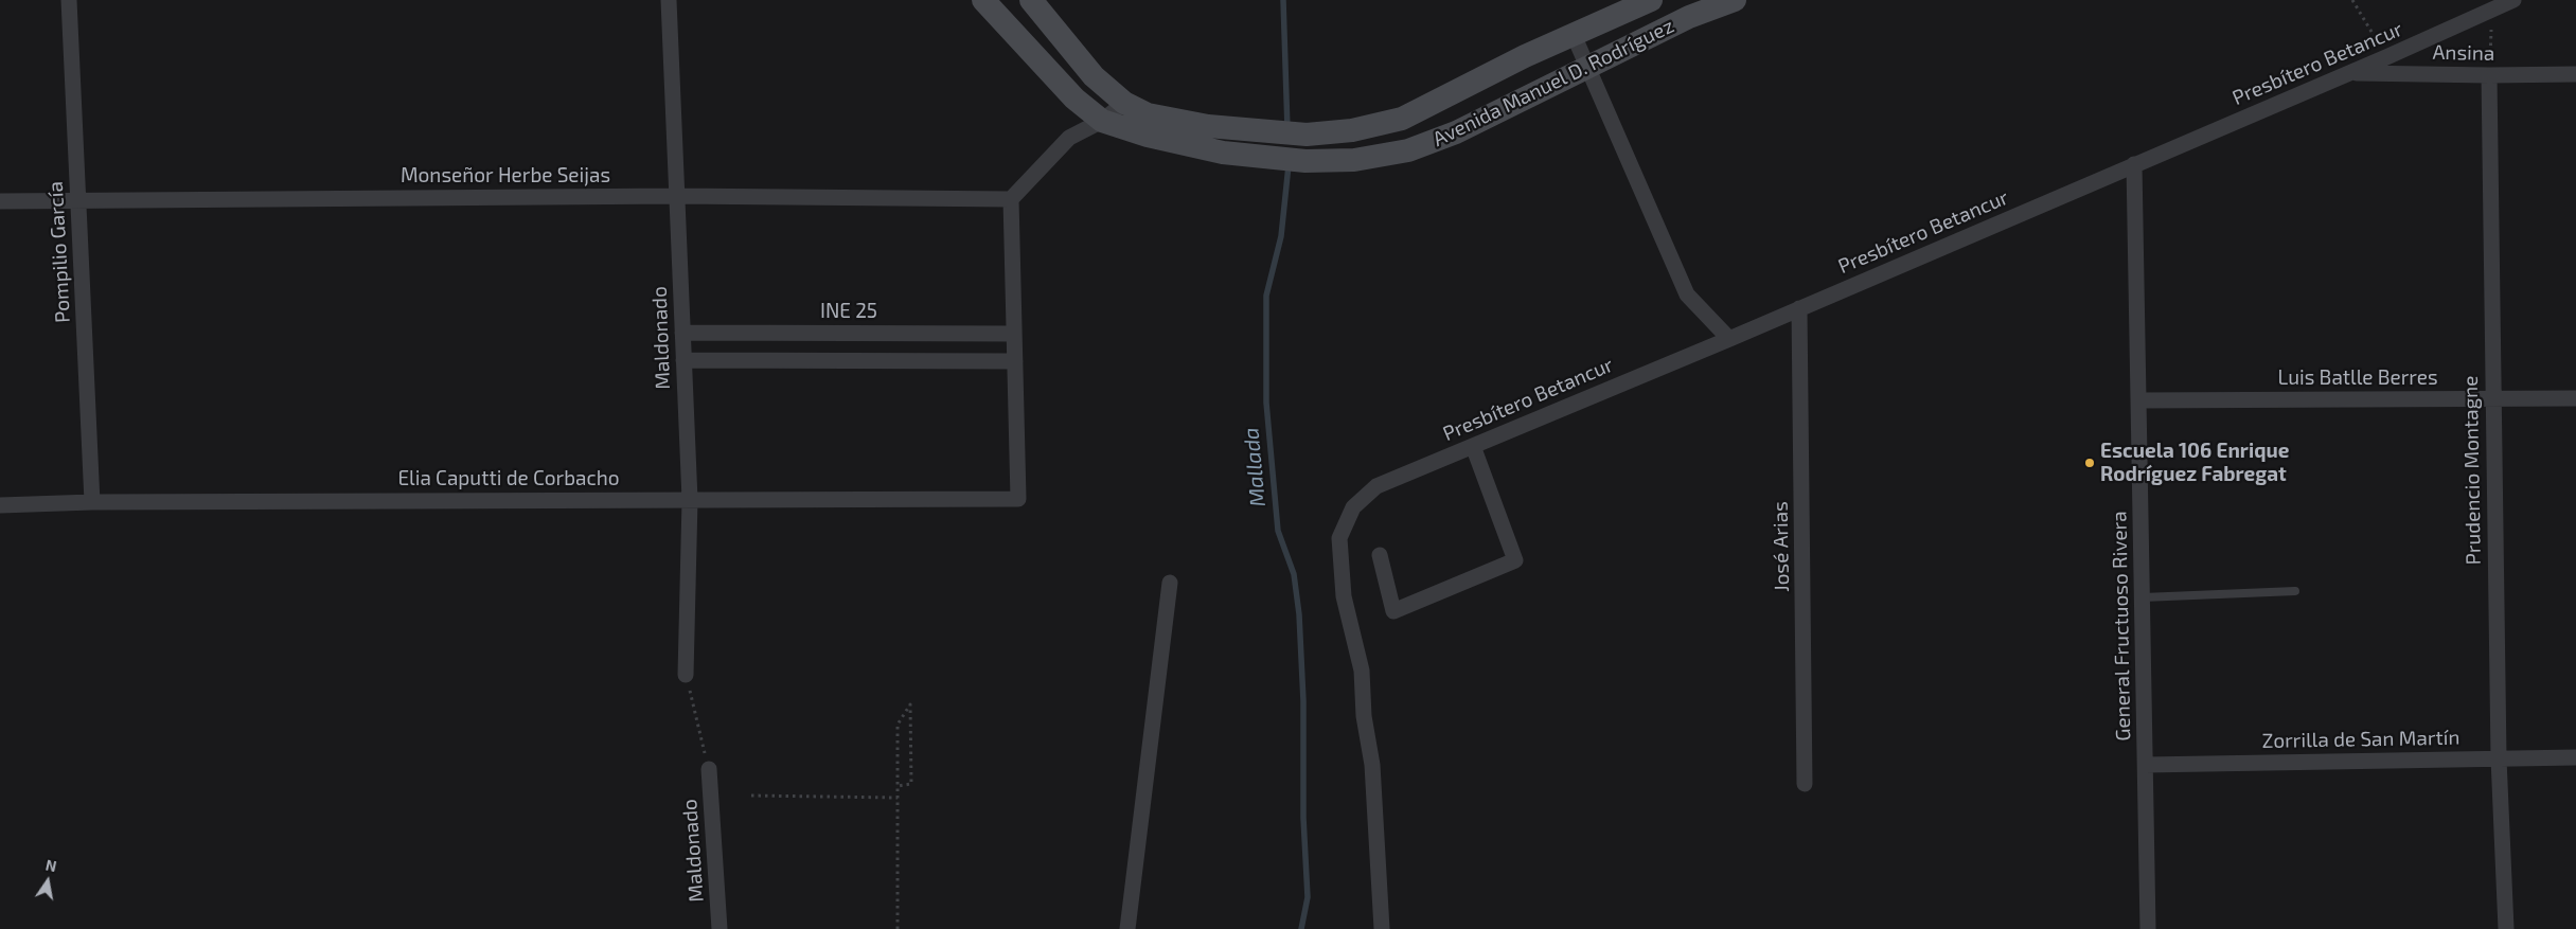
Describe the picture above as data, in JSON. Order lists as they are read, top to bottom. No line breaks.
{"streets":{"street":["Ansina","Presbítero Betancur","Avenida Manuel D. Rodríguez","Monseñor Herbe Seijas","Pompilio García","INE 25","Maldonado","Luis Batlle Berres","Prudencio Montagne","Elia Caputti de Corbacho","José Arias","General Fructuoso Rivera","Zorrilla de San Martín"]},"crossings":[["Ansina","Presbítero Betancur"],["Ansina","Prudencio Montagne"],["Presbítero Betancur","José Arias"],["Presbítero Betancur","General Fructuoso Rivera"],["Monseñor Herbe Seijas","Pompilio García"],["Monseñor Herbe Seijas","Maldonado"],["Pompilio García","Elia Caputti de Corbacho"],["INE 25","Maldonado"],["Maldonado","Elia Caputti de Corbacho"],["Luis Batlle Berres","Prudencio Montagne"],["Luis Batlle Berres","General Fructuoso Rivera"],["Prudencio Montagne","Zorrilla de San Martín"],["General Fructuoso Rivera","Zorrilla de San Martín"]],"water":["Mallada"],"places":["Escuela 106 Enrique Rodríguez Fabregat"],"north":"top"}
